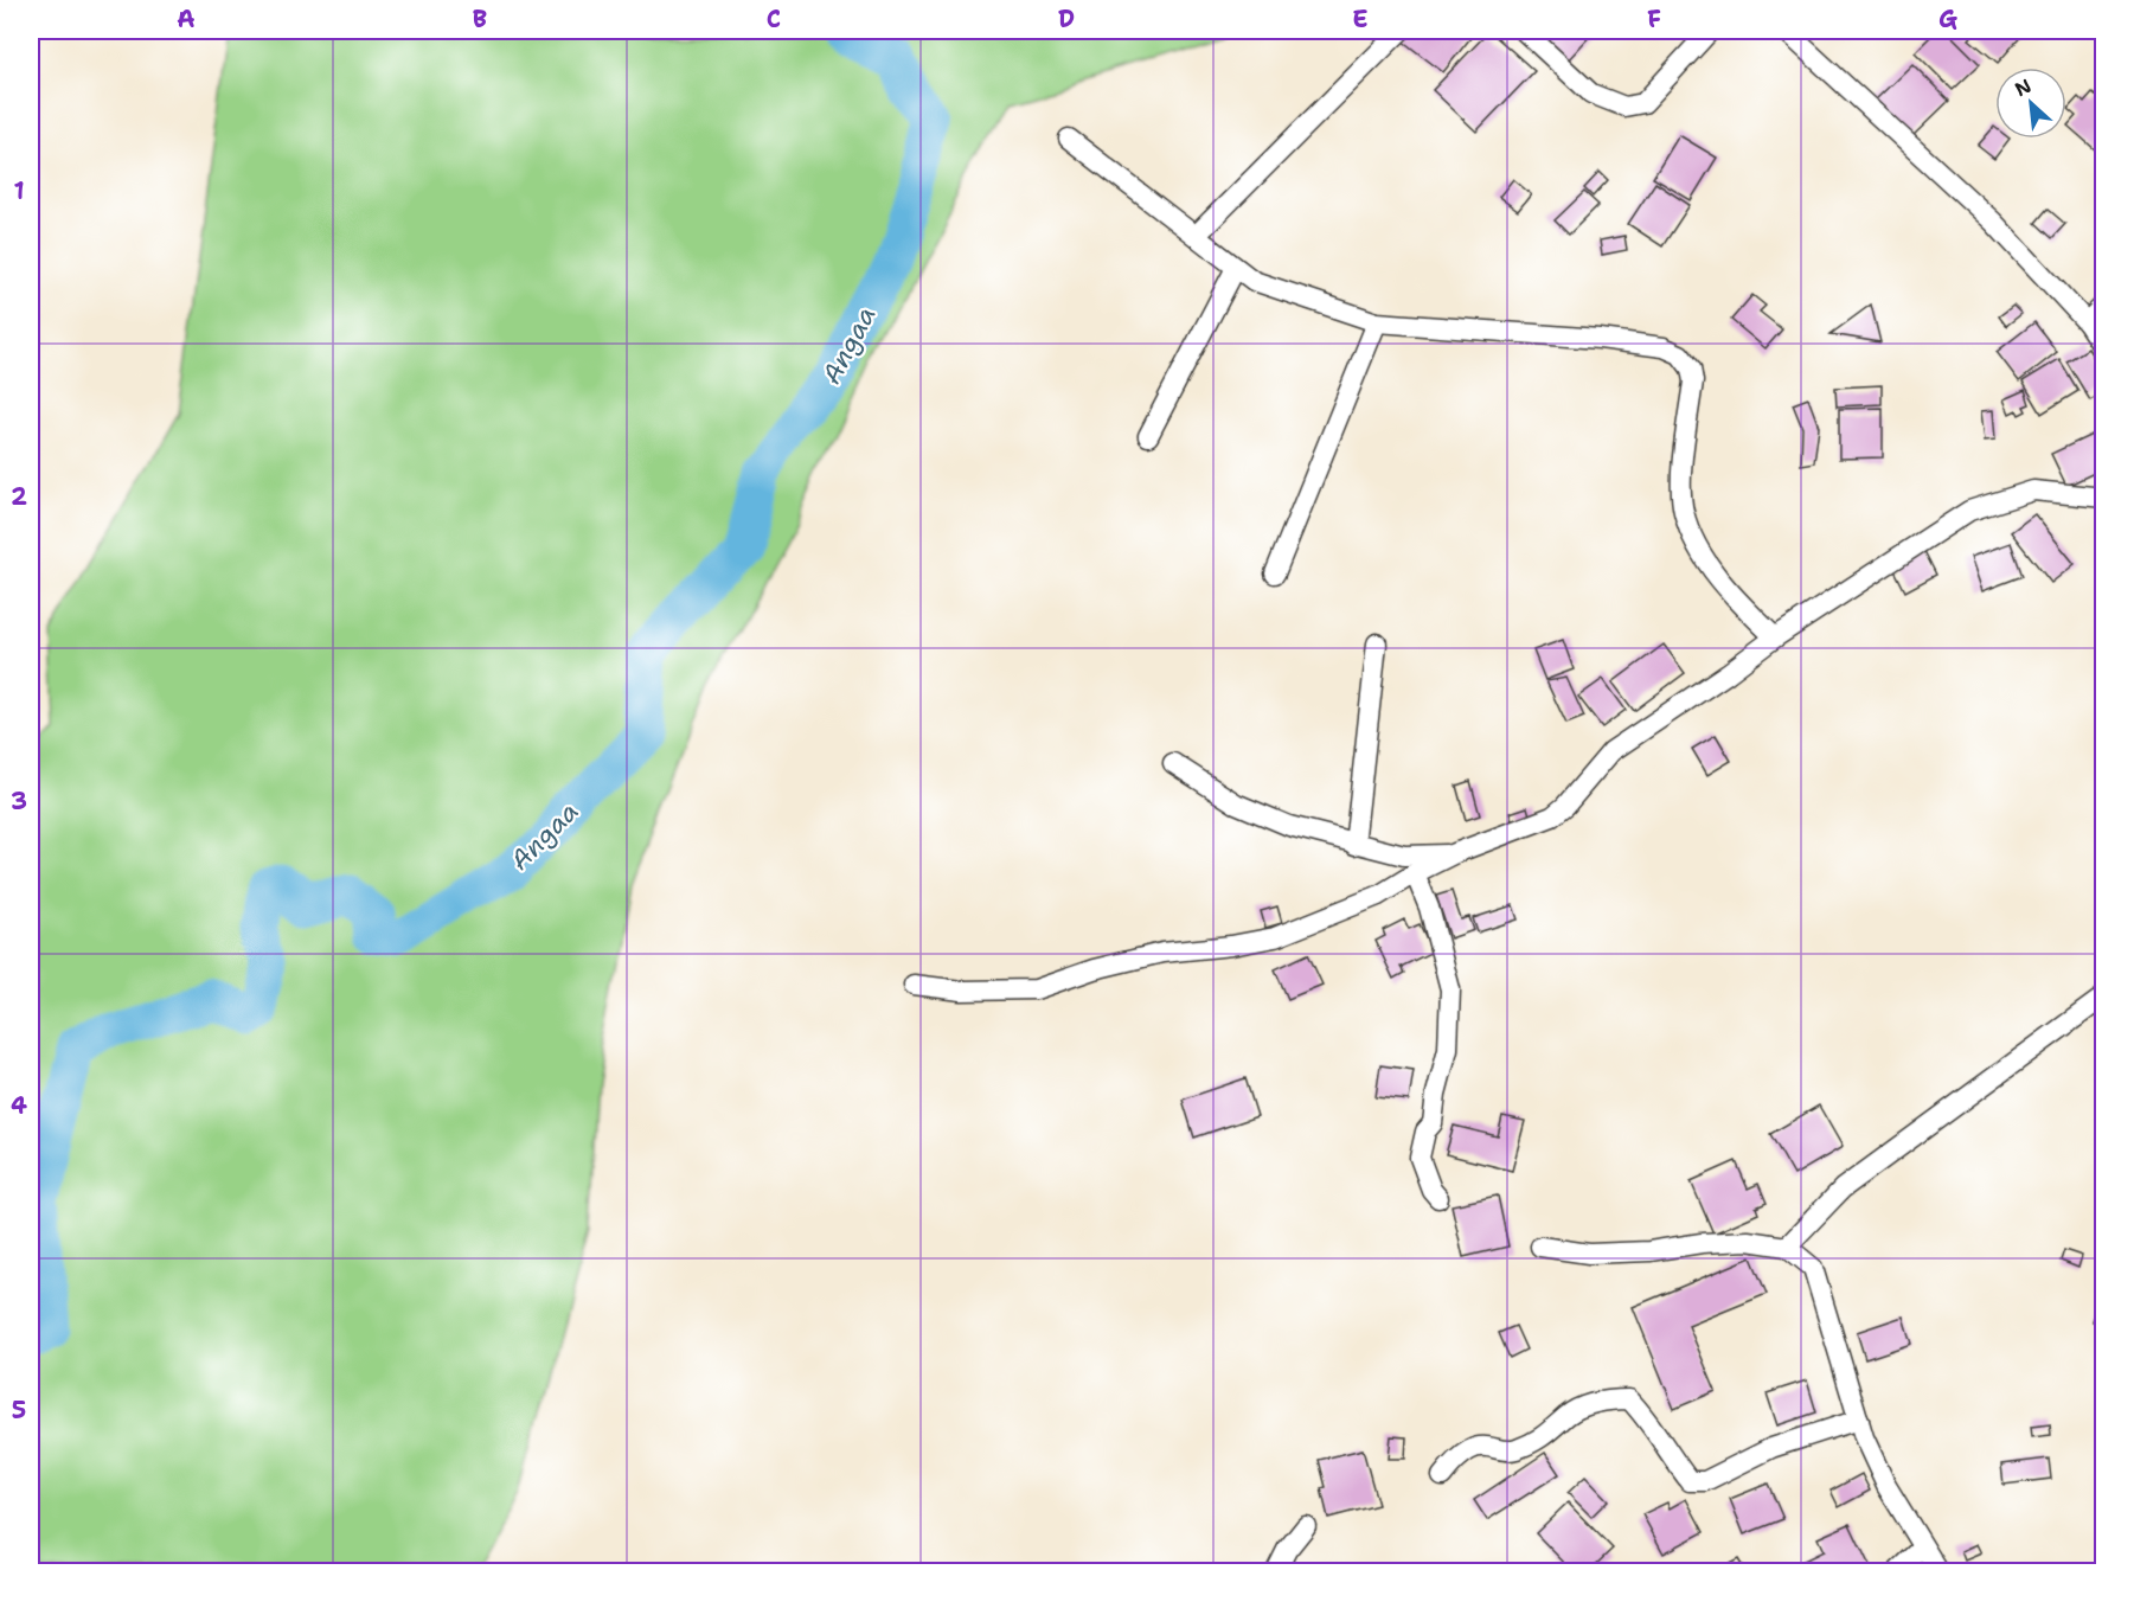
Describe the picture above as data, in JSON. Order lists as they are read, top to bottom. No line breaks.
{"water":["Angaa"],"north":"top left","grid":{"columns":["A","B","C","D","E","F","G"],"rows":["1","2","3","4","5"]}}
